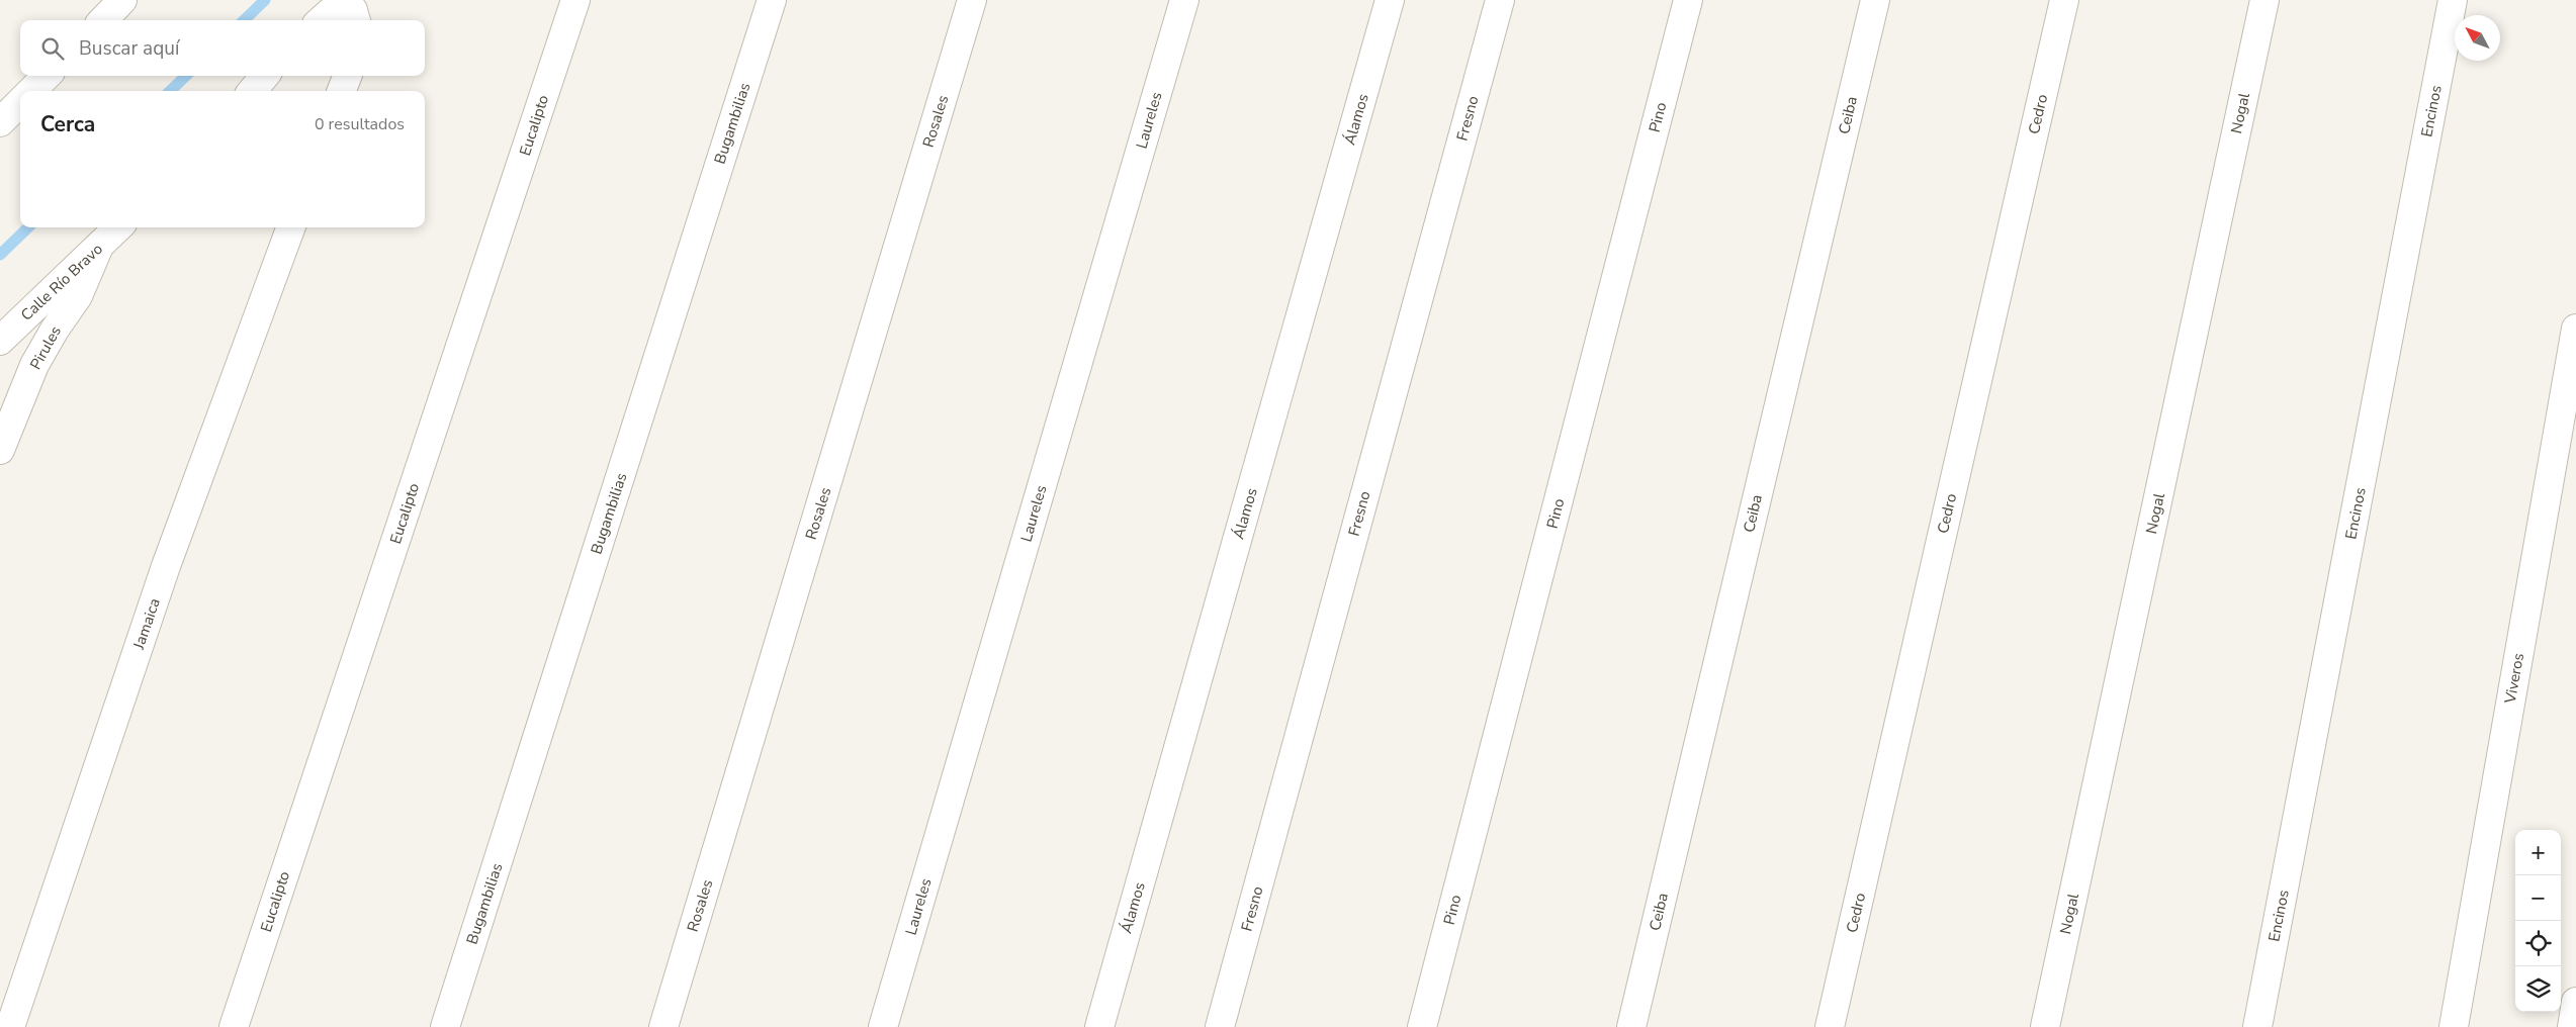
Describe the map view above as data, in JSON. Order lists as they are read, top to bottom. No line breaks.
{"streets":{"street":["Encinos","Nogal","Cedro","Ceiba","Pino","Fresno","Álamos","Laureles","Rosales","Bugambilias","Eucalipto","Calle Río Bravo","Pirules","Jamaica","Viveros"]},"crossings":[["Calle Río Bravo","Pirules"]],"north":"top left","page":{"search":"Buscar aquí","heading":["Cerca","0 resultados"],"map_buttons":["+","−"]}}
